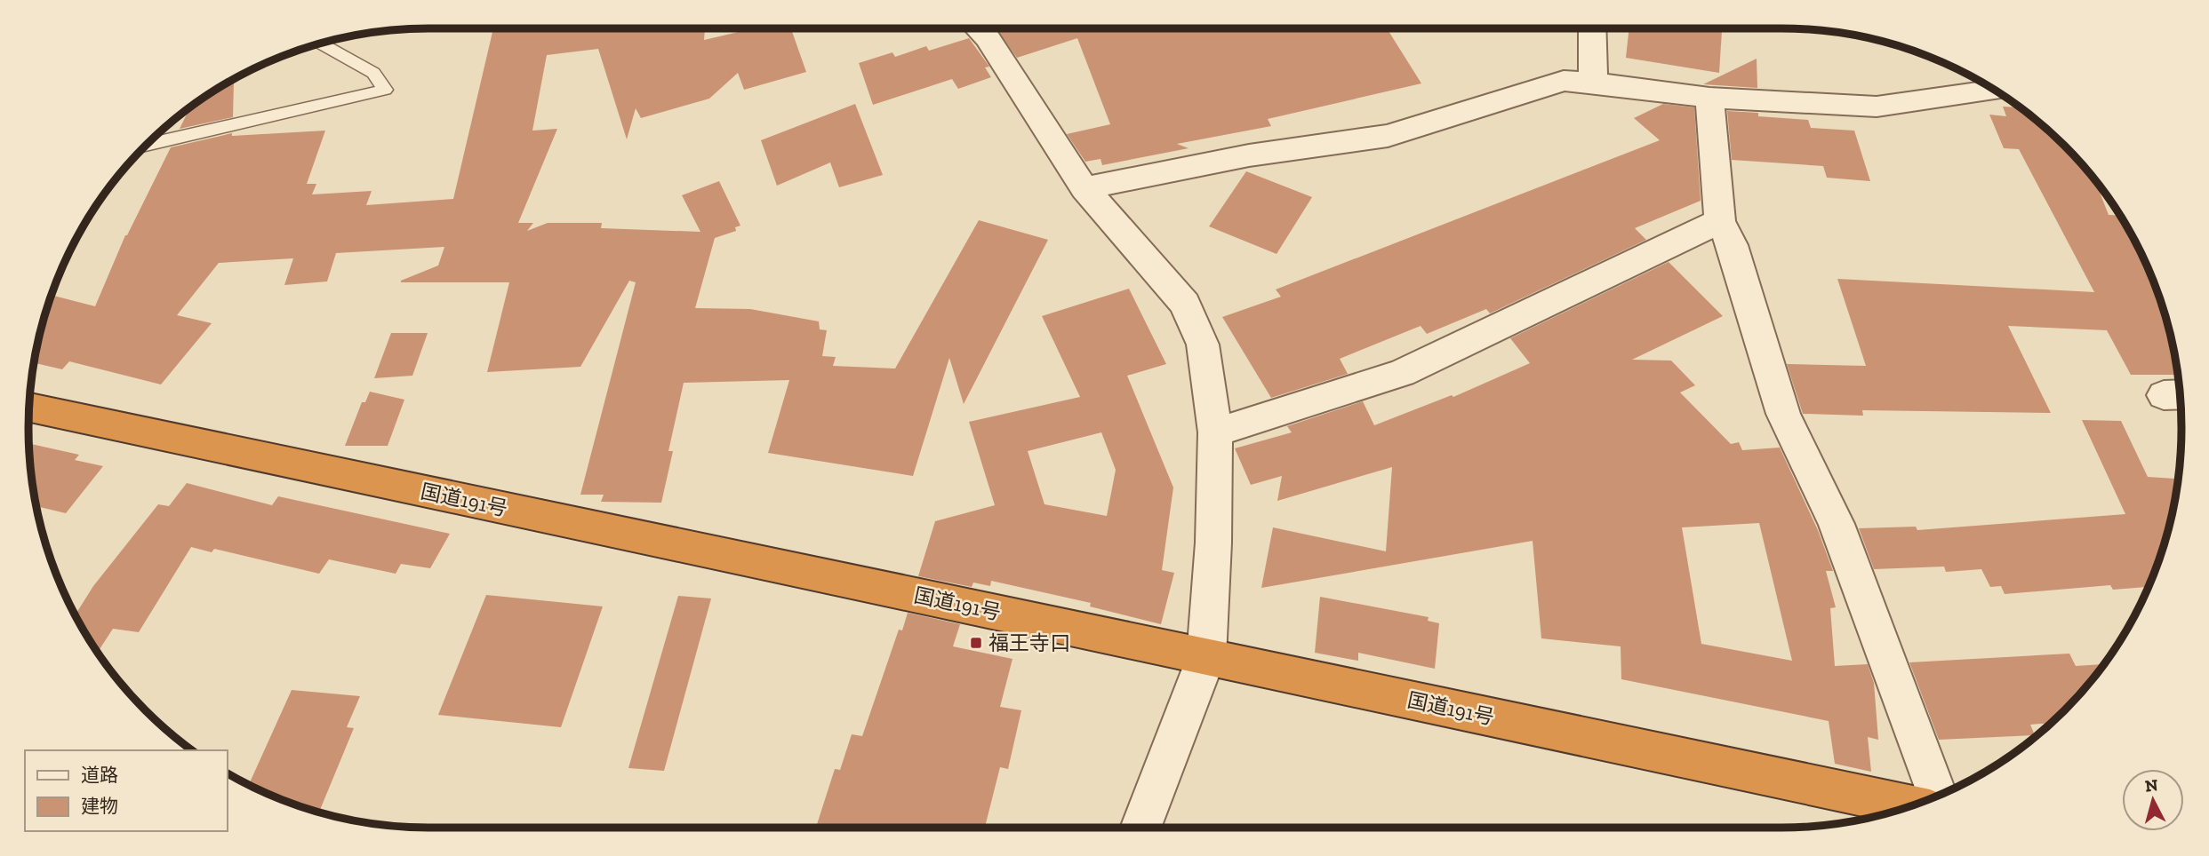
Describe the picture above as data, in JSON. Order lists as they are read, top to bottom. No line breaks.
{"streets":{"highway":["国道191号"]},"places":{"transit":["福王寺口"]},"legend":["道路","建物"],"north":"top"}
